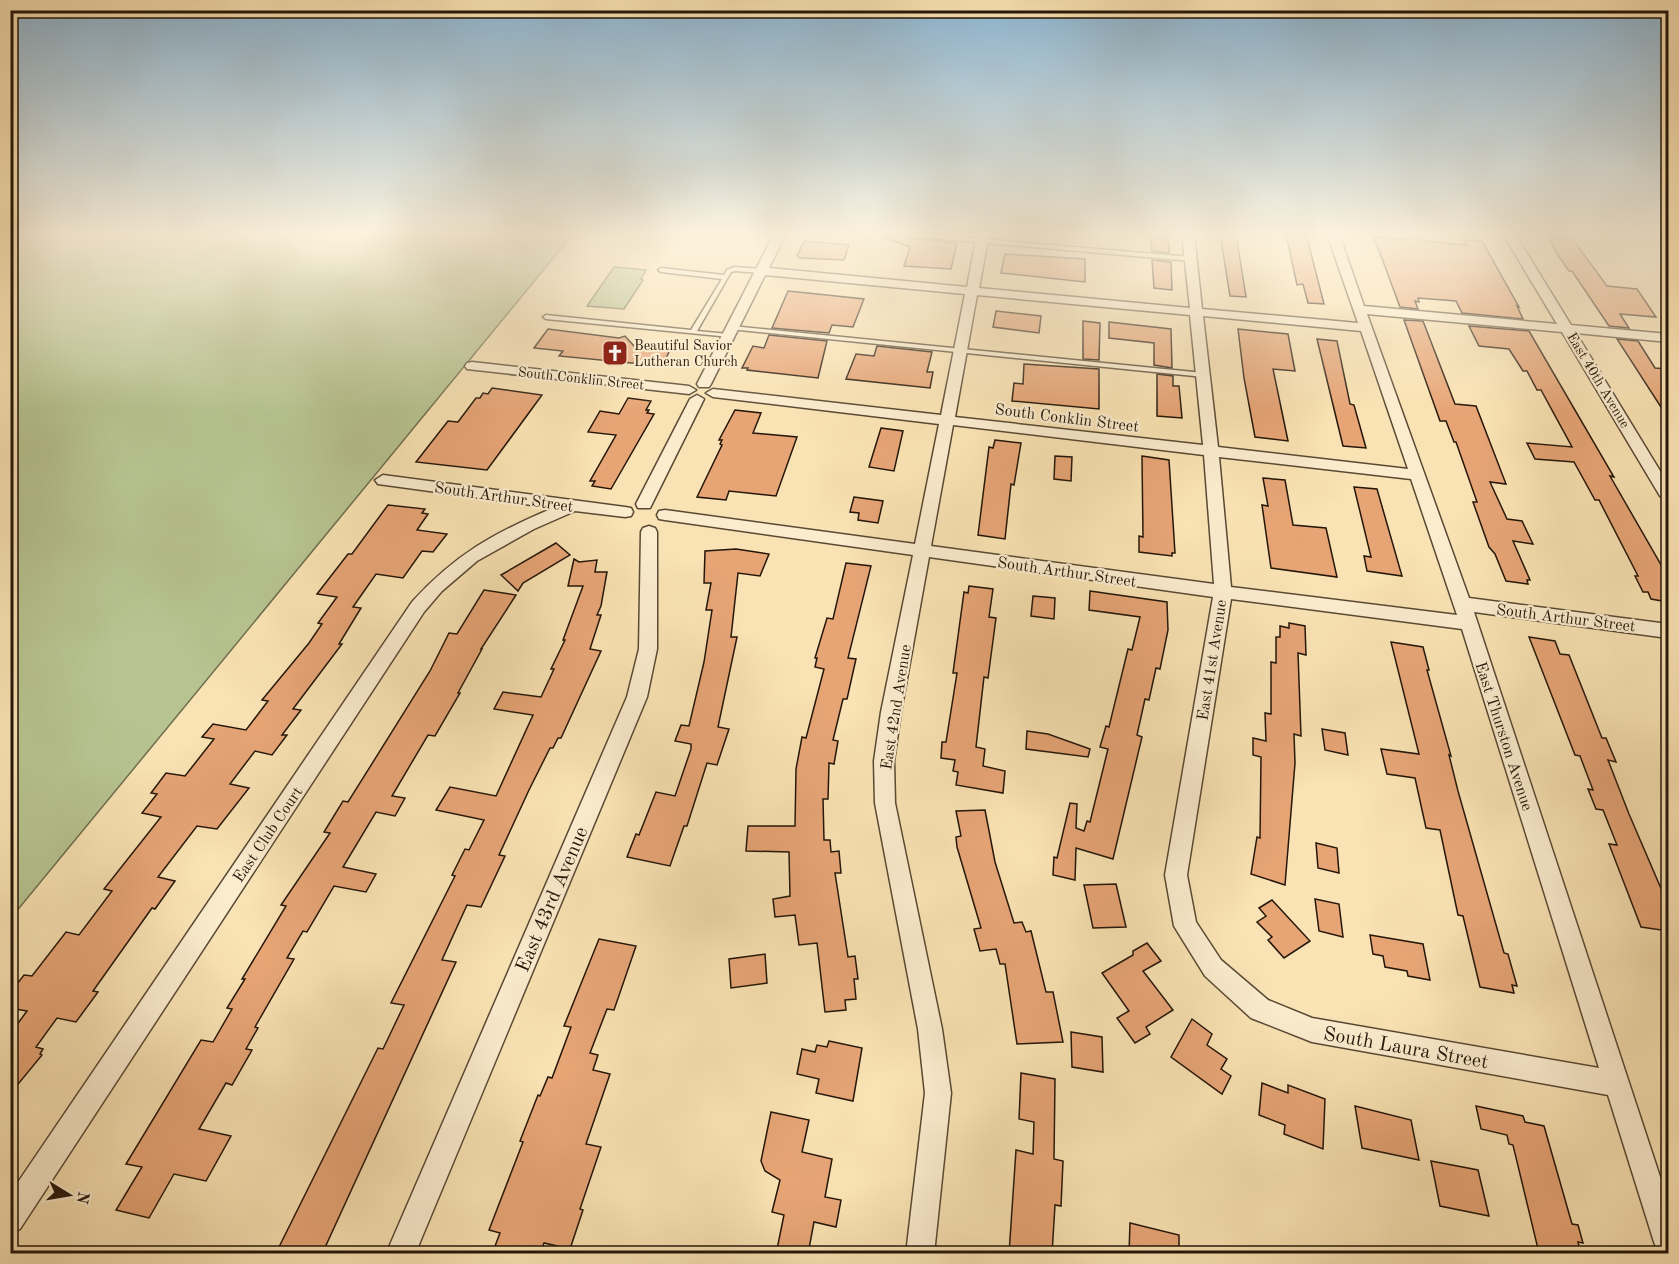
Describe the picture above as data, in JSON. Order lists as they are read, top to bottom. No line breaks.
{"streets":{"street":["South Conklin Street","East 40th Avenue","South Arthur Street","East 41st Avenue","East 42nd Avenue","East Thurston Avenue","East Club Court","East 43rd Avenue","South Laura Street"]},"crossings":[["South Conklin Street","East 41st Avenue"],["South Conklin Street","East 42nd Avenue"],["South Conklin Street","East Thurston Avenue"],["South Arthur Street","East 41st Avenue"],["South Arthur Street","East 42nd Avenue"],["South Arthur Street","East Thurston Avenue"],["South Arthur Street","East Club Court"],["East 41st Avenue","South Laura Street"],["East Thurston Avenue","South Laura Street"]],"places":{"church":["Beautiful Savior Lutheran Church"]},"north":"right"}
